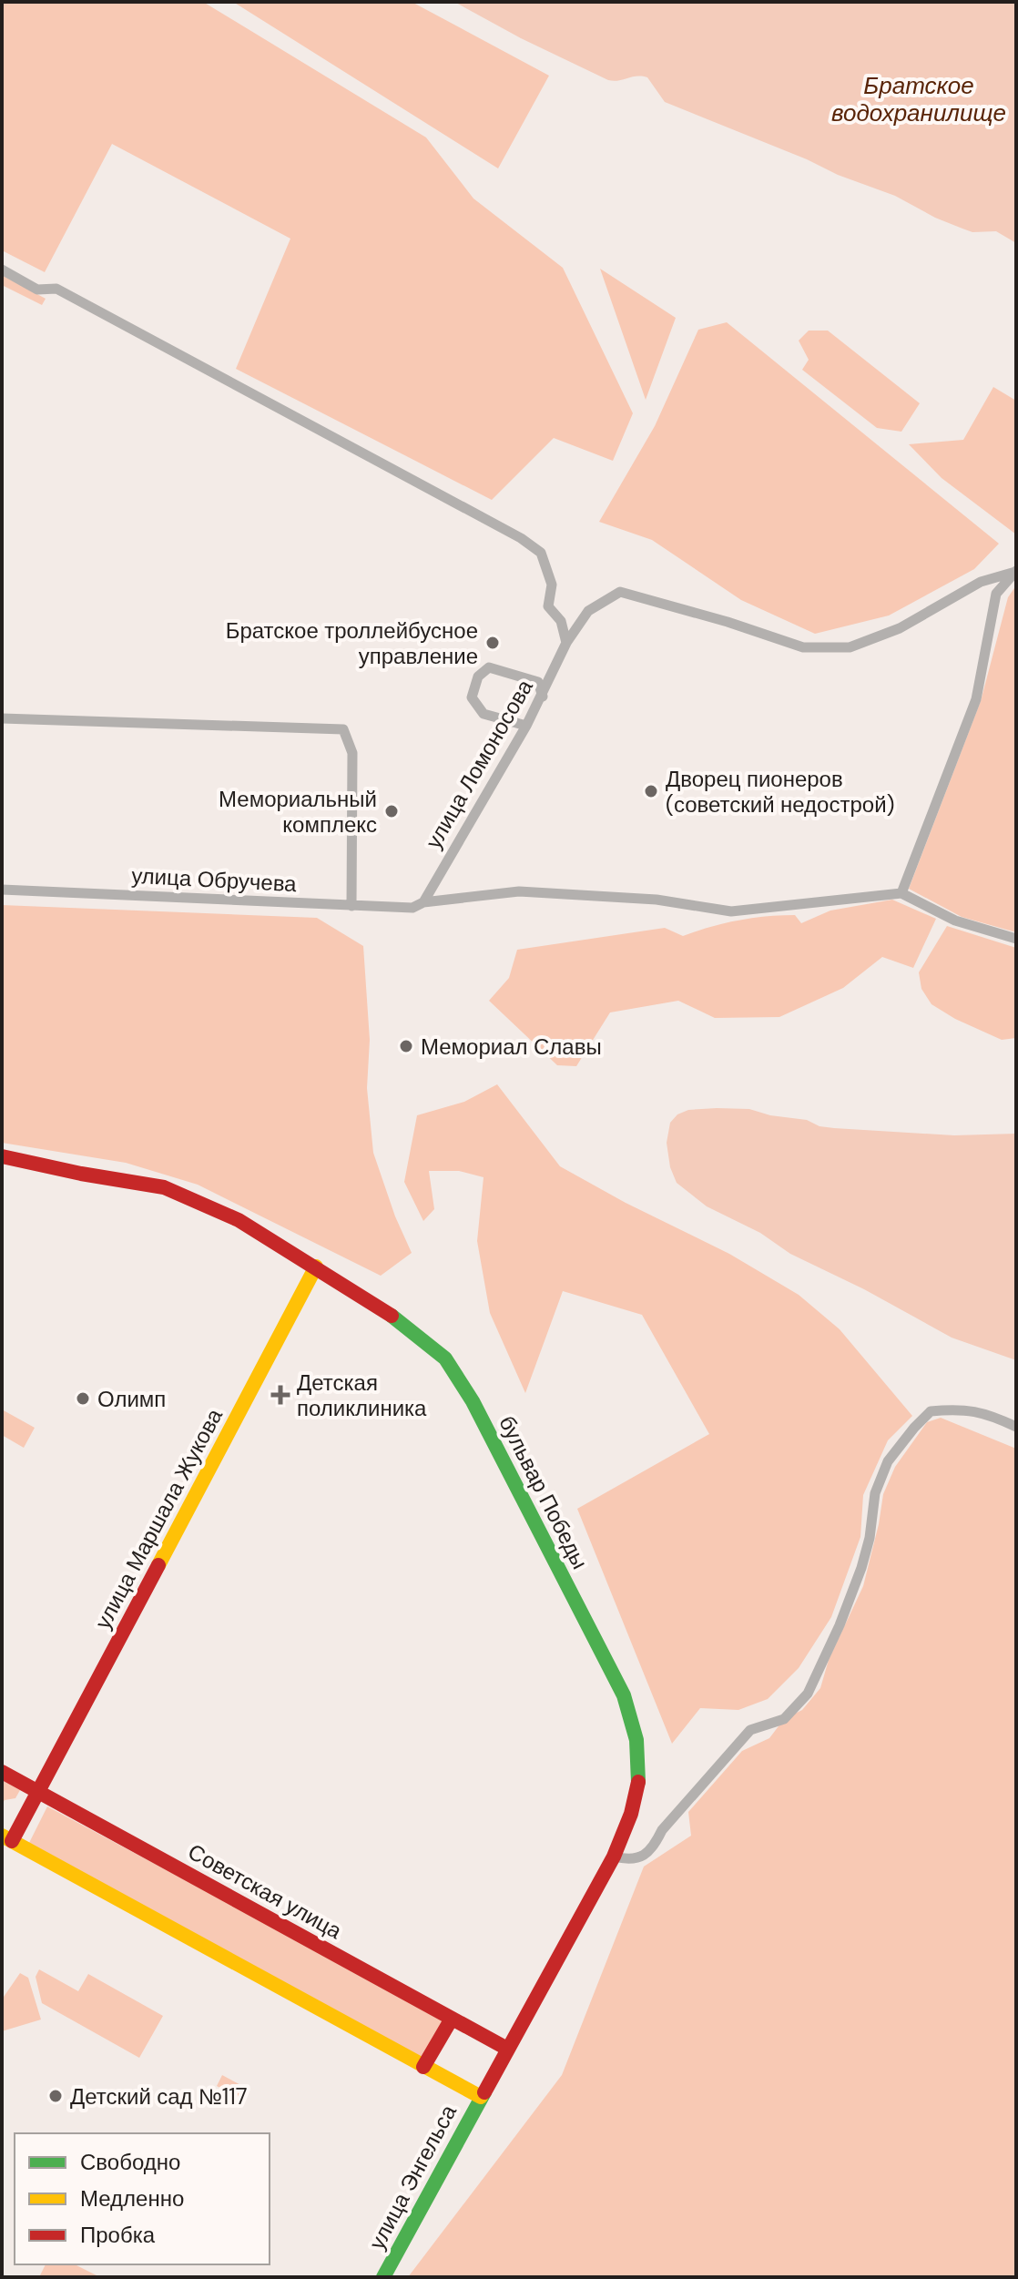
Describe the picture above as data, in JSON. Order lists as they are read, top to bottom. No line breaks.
{"streets":{"street":["улица Ломоносова","улица Обручева","бульвар Победы","улица Маршала Жукова","Советская улица","улица Энгельса"]},"crossings":[["улица Ломоносова","улица Обручева"],["бульвар Победы","улица Маршала Жукова"],["бульвар Победы","Советская улица"],["бульвар Победы","улица Энгельса"],["улица Маршала Жукова","Советская улица"]],"water":["Братское водохранилище"],"places":{"other":["Братское троллейбусное управление","Дворец пионеров (советский недострой)","Мемориальный комплекс","Мемориал Славы","Олимп","Детский сад №117"],"health":["Детская поликлиника"]},"legend":["Свободно","Медленно","Пробка"]}
